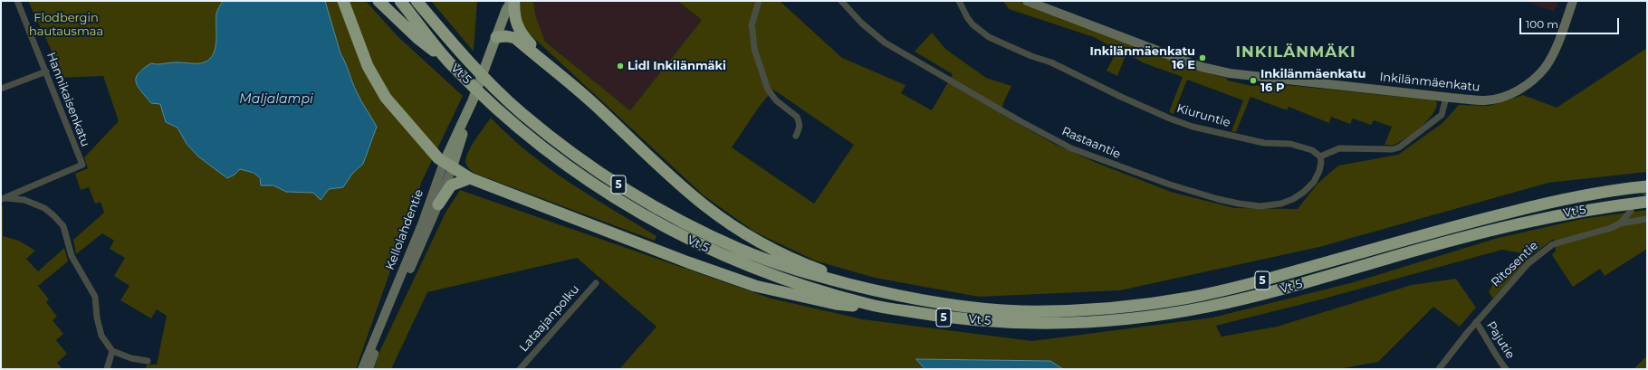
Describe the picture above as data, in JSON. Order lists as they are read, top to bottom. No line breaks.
{"streets":{"highway":["Vt 5","5"],"main road":["Kellolahdentie"],"street":["Inkilänmäenkatu","Hannikaisenkatu","Kiuruntie","Rastaantie","Ritosentie","Lataajanpolku","Pajutie"]},"crossings":[["Kiuruntie","Rastaantie"],["Ritosentie","Pajutie"]],"districts":["INKILÄNMÄKI"],"water":["Maljalampi"],"parks":["Flodbergin hautausmaa"],"places":["Inkilänmäenkatu 16 E","Lidl Inkilänmäki","Inkilänmäenkatu 16 P"],"scale_bar":"100 m"}
